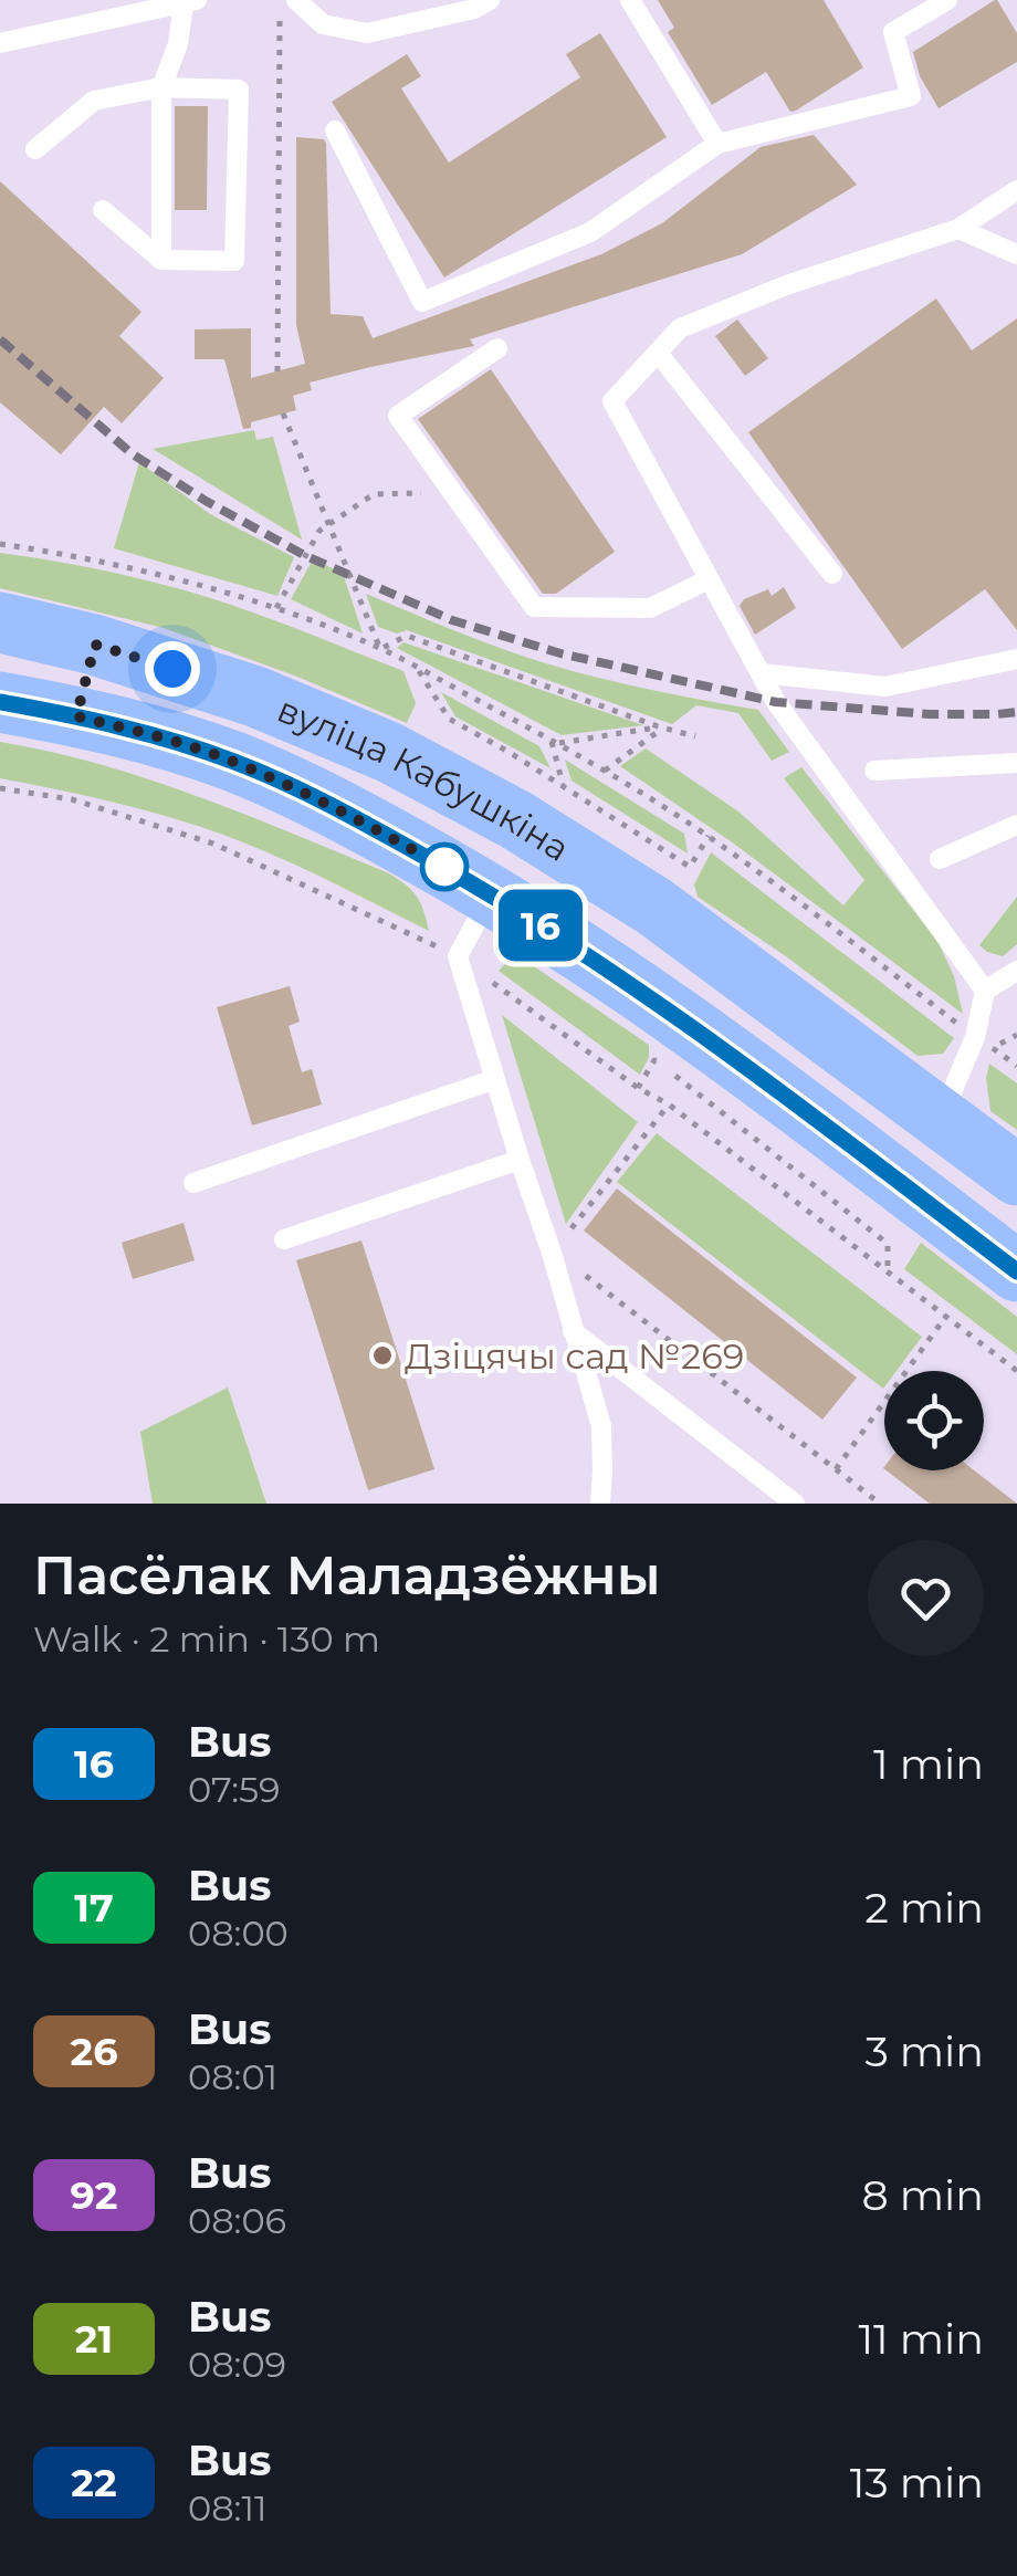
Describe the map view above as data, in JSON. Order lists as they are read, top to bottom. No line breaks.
{"streets":{"main road":["вуліца Кабушкіна"]},"places":["Дзіцячы сад №269"],"lines":["bus line 16"],"page":{"on_map":"16","heading":["Пасёлак Маладзёжны","Walk · 2 min · 130 m"],"list":[{"mark":"16","name":"Bus","note":"07:59","value":"1 min"},{"mark":"17","name":"Bus","note":"08:00","value":"2 min"},{"mark":"26","name":"Bus","note":"08:01","value":"3 min"},{"mark":"92","name":"Bus","note":"08:06","value":"8 min"},{"mark":"21","name":"Bus","note":"08:09","value":"11 min"},{"mark":"22","name":"Bus","note":"08:11","value":"13 min"}]}}
